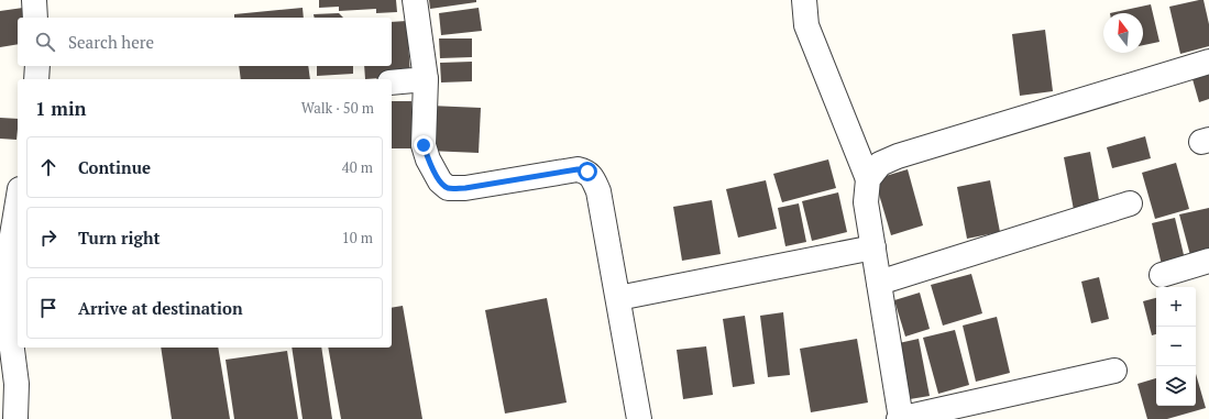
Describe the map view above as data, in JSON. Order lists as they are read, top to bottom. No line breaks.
{"north":"top","page":{"search":"Search here","heading":["1 min","Walk · 50 m"],"list":[["Continue","40 m"],["Turn right","10 m"],"Arrive at destination"],"map_buttons":["+","−"]}}
